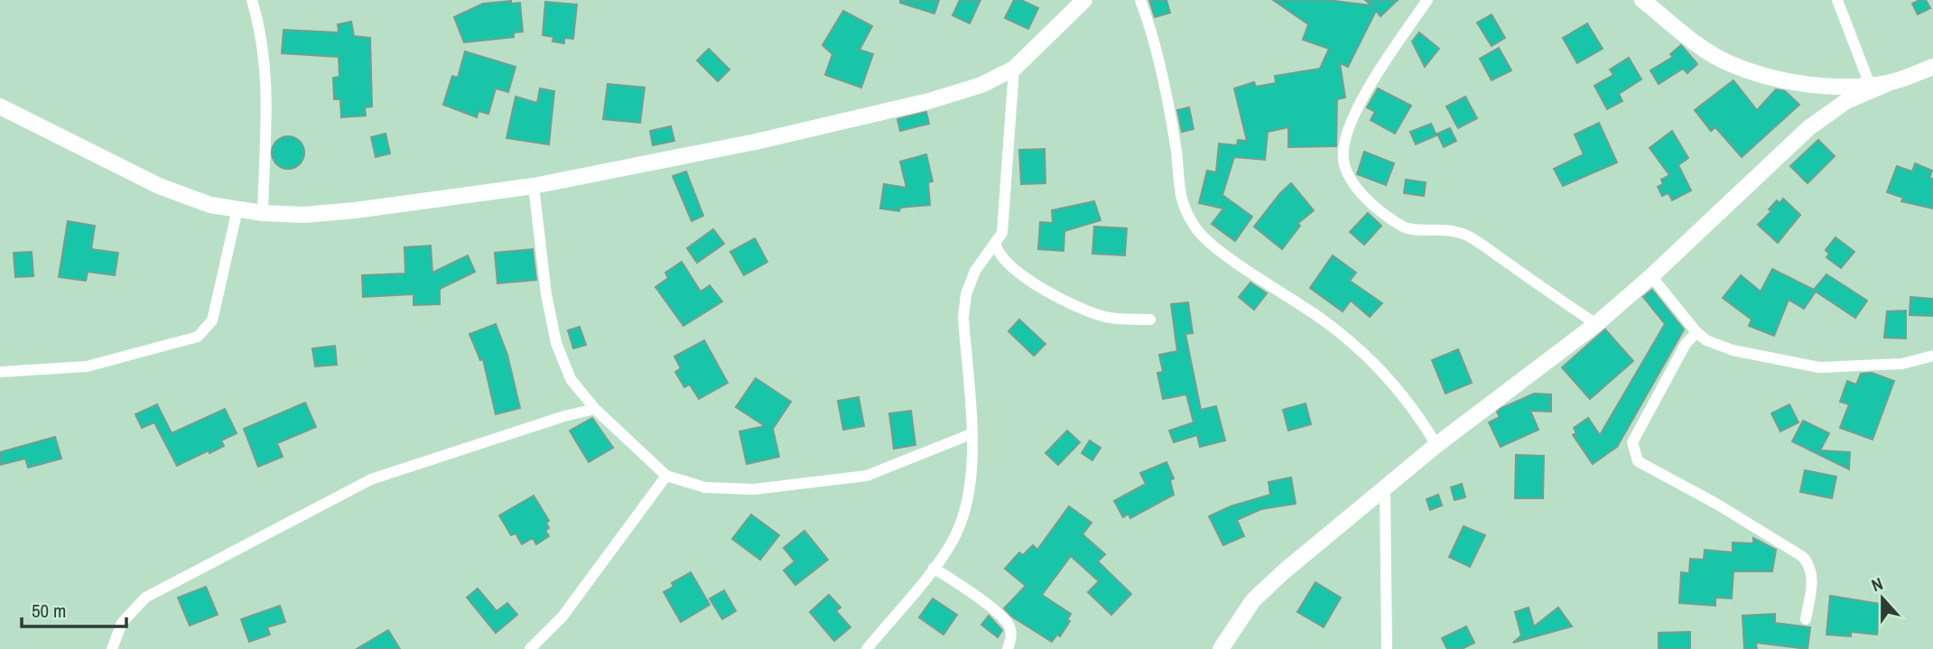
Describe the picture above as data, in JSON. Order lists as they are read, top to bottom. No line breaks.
{"scale_bar":"50 m","north":"top"}
